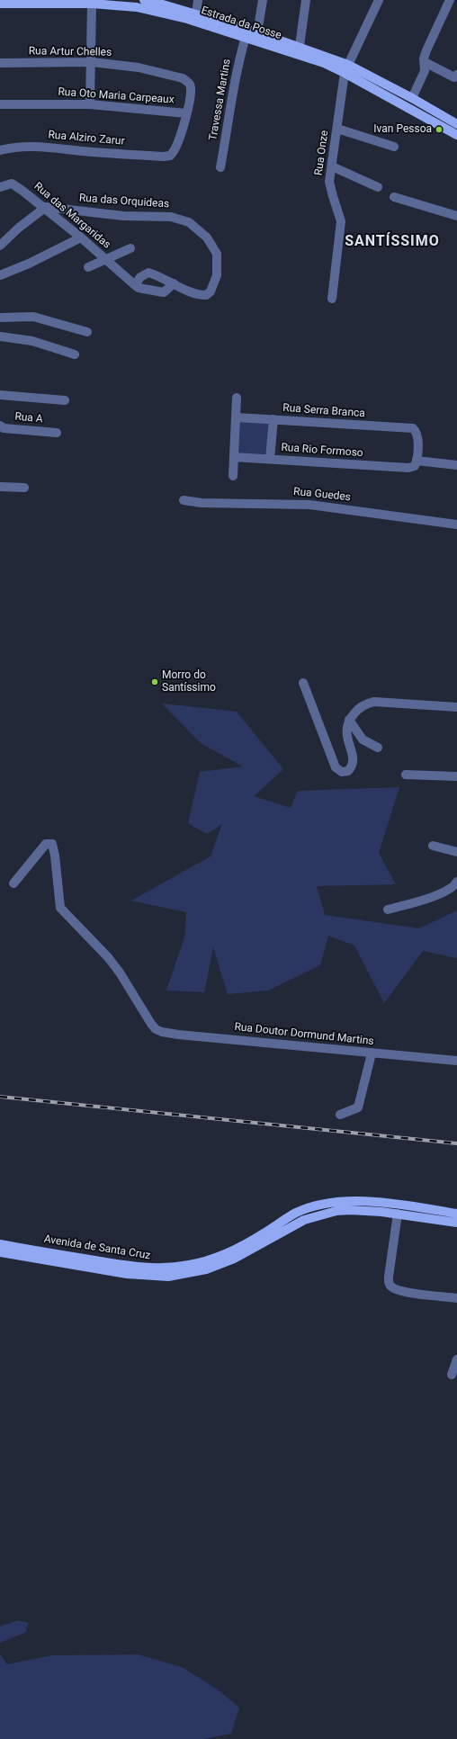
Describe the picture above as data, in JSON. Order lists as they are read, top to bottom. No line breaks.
{"streets":{"main road":["Estrada da Posse","Avenida de Santa Cruz"],"street":["Rua Artur Chelles","Rua Oto Maria Carpeaux","Travessa Martins","Rua Alziro Zarur","Rua Onze","Rua das Orquideas","Rua das Margaridas","Rua Serra Branca","Rua A","Rua Rio Formoso","Rua Guedes","Rua Doutor Dormund Martins"]},"crossings":[["Estrada da Posse","Travessa Martins"],["Estrada da Posse","Rua Onze"],["Rua Artur Chelles","Rua Oto Maria Carpeaux"],["Rua Artur Chelles","Rua Alziro Zarur"],["Rua Oto Maria Carpeaux","Rua Alziro Zarur"],["Rua das Orquideas","Rua das Margaridas"],["Rua Serra Branca","Rua Rio Formoso"]],"districts":["SANTÍSSIMO"],"places":["Ivan Pessoa","Morro do Santíssimo"]}
